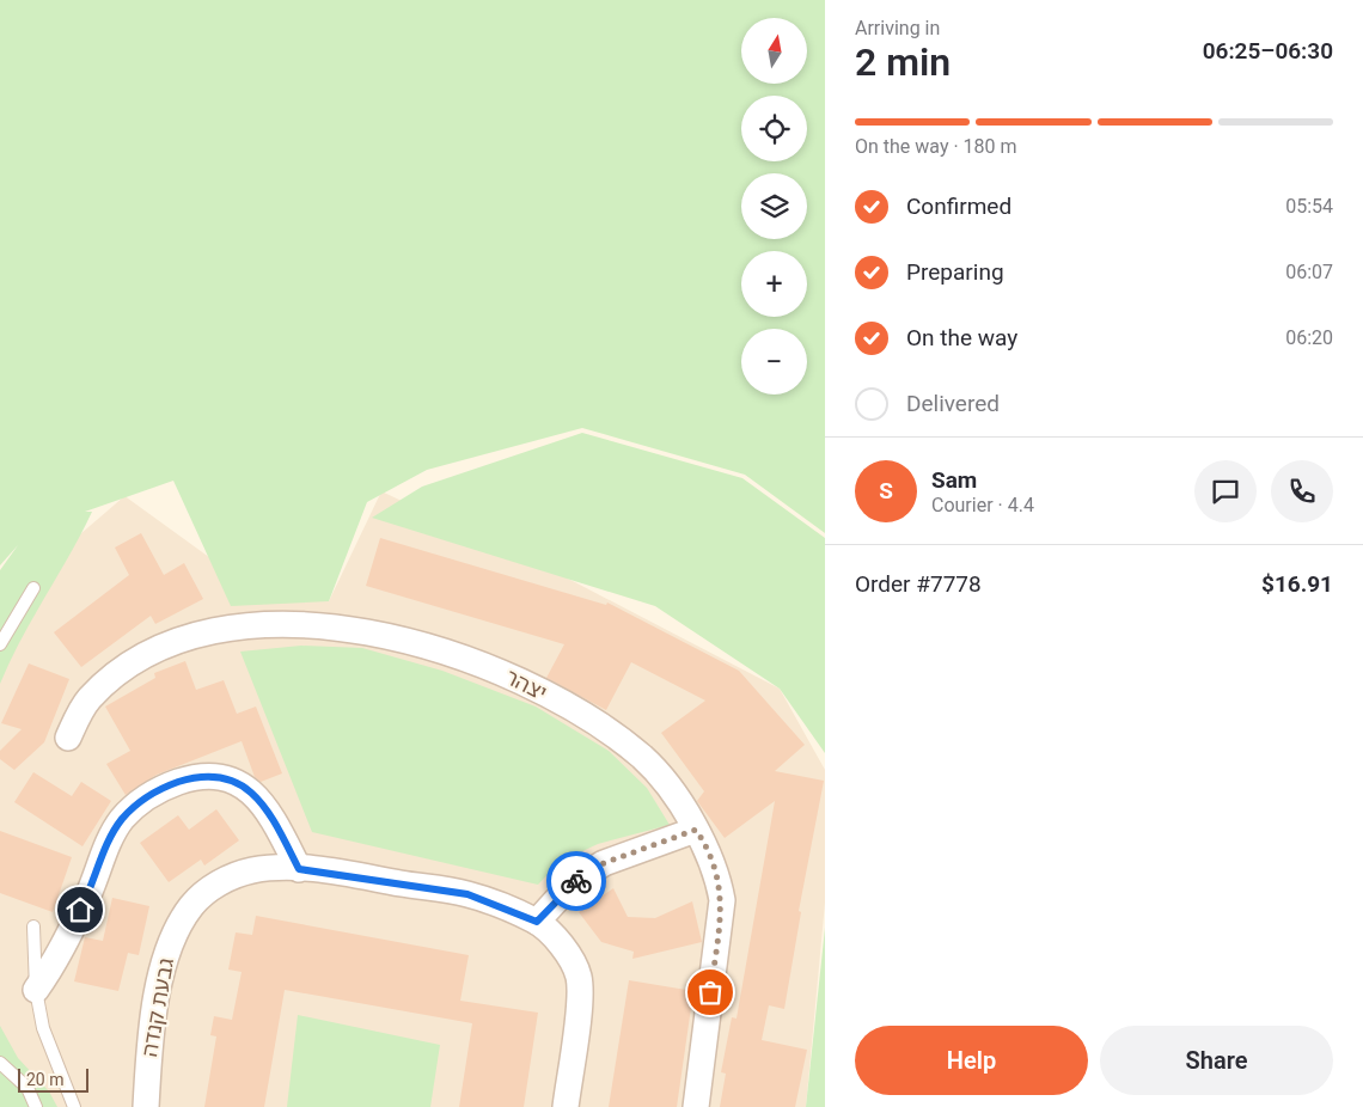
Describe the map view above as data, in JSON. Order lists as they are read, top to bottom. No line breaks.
{"streets":{"street":["יצהר","גבעת קנדה"]},"scale_bar":"20 m","north":"top","page":{"heading":["2 min","Arriving in","06:25–06:30"],"panel":["Sam","Courier · 4.4","Order #7778","$16.91"],"map_buttons":["+","−"],"bar":"On the way · 180 m","list":[["Confirmed","05:54"],["Preparing","06:07"],["On the way","06:20"],"Delivered"],"round":"S","buttons":["Help","Share"],"scale":"20 m"}}
